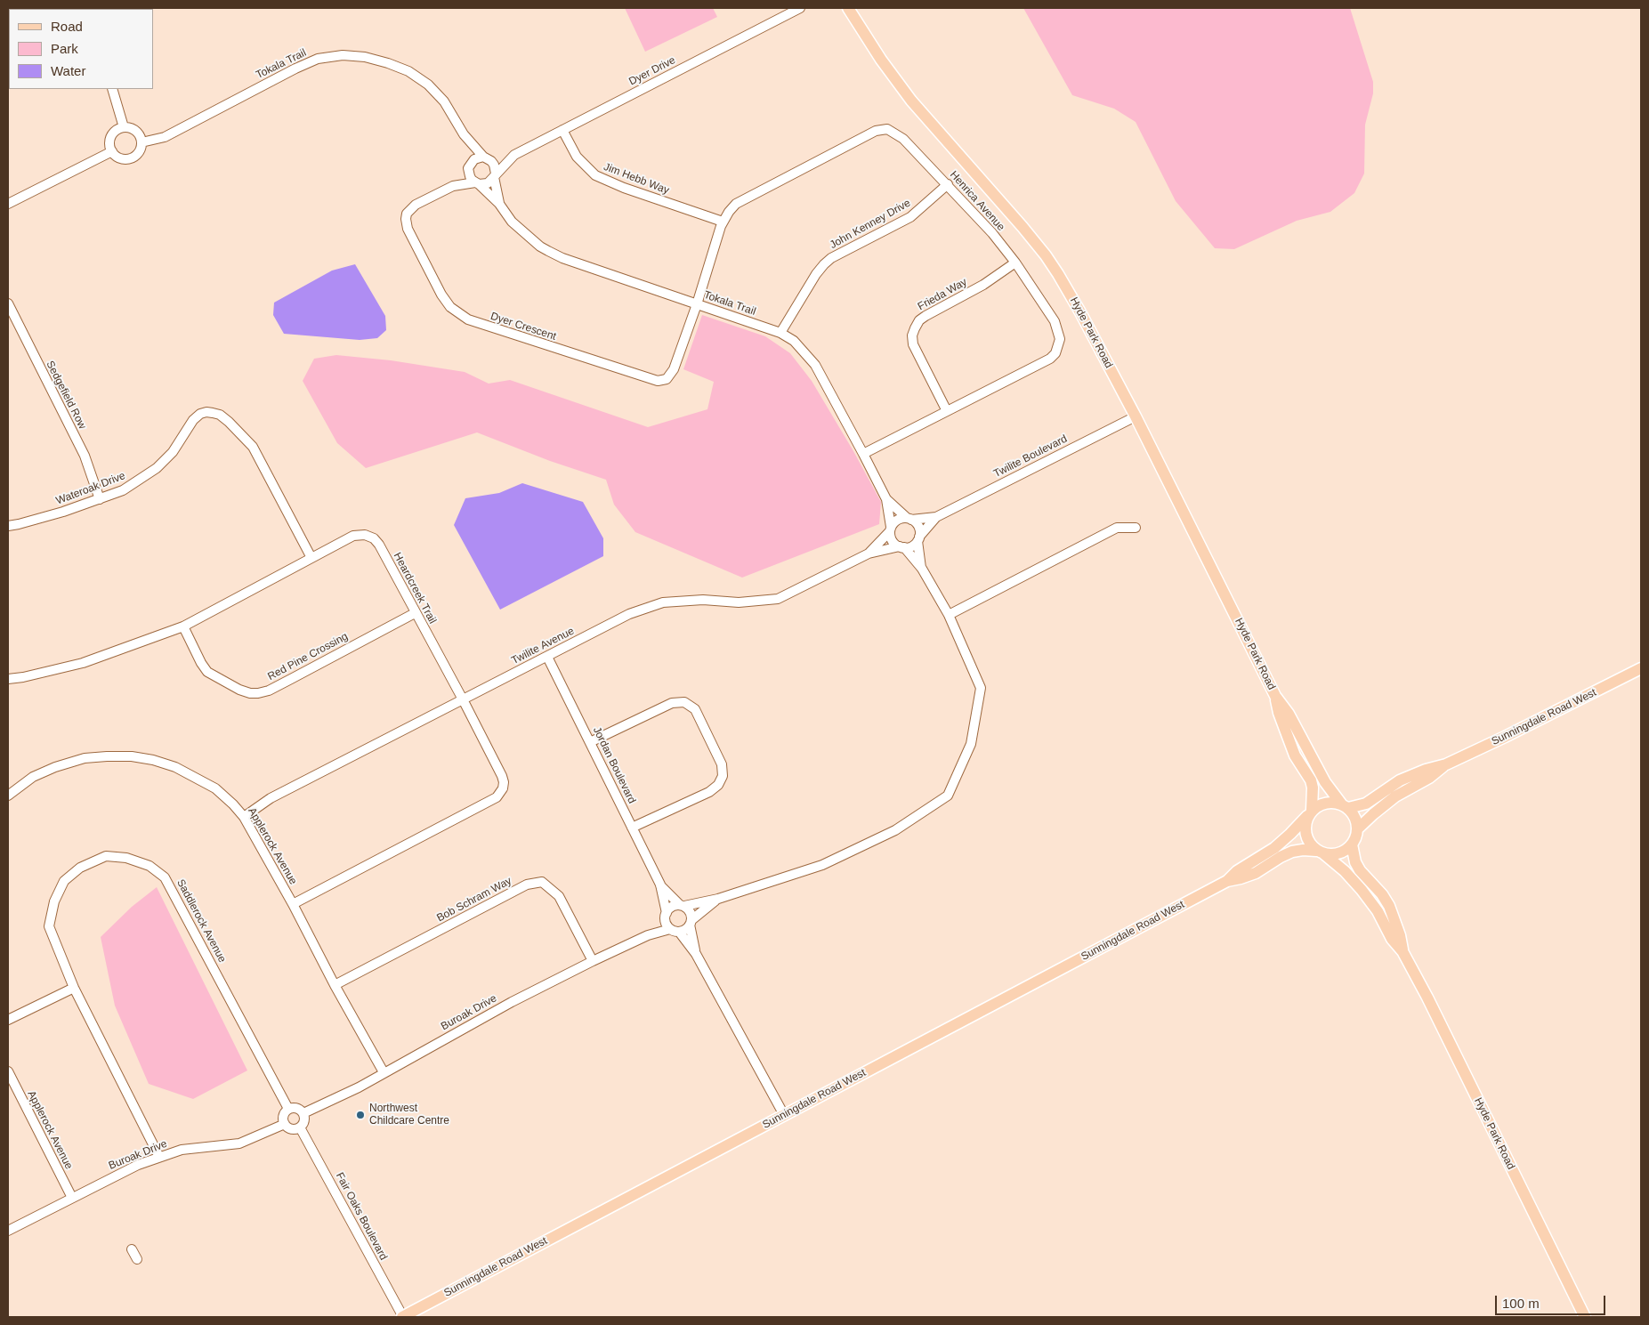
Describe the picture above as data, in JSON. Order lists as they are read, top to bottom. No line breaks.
{"streets":{"main road":["Hyde Park Road","Sunningdale Road West"],"street":["Tokala Trail","Dyer Drive","Jim Hebb Way","Henrica Avenue","John Kenney Drive","Frieda Way","Dyer Crescent","Sedgefield Row","Twilite Boulevard","Wateroak Drive","Heardcreek Trail","Twilite Avenue","Red Pine Crossing","Jordan Boulevard","Applerock Avenue","Bob Schram Way","Saddlerock Avenue","Buroak Drive","Fair Oaks Boulevard"]},"crossings":[["Tokala Trail","Dyer Drive"],["Tokala Trail","Henrica Avenue"],["Tokala Trail","John Kenney Drive"],["Tokala Trail","Dyer Crescent"],["Tokala Trail","Twilite Boulevard"],["Tokala Trail","Twilite Avenue"],["Dyer Drive","Jim Hebb Way"],["Dyer Drive","Dyer Crescent"],["Jim Hebb Way","Henrica Avenue"],["Henrica Avenue","John Kenney Drive"],["Henrica Avenue","Frieda Way"],["Henrica Avenue","Dyer Crescent"],["Hyde Park Road","Twilite Boulevard"],["Hyde Park Road","Sunningdale Road West"],["Sedgefield Row","Wateroak Drive"],["Twilite Boulevard","Twilite Avenue"],["Wateroak Drive","Heardcreek Trail"],["Heardcreek Trail","Twilite Avenue"],["Heardcreek Trail","Red Pine Crossing"],["Heardcreek Trail","Applerock Avenue"],["Twilite Avenue","Jordan Boulevard"],["Twilite Avenue","Applerock Avenue"],["Sunningdale Road West","Fair Oaks Boulevard"],["Jordan Boulevard","Buroak Drive"],["Applerock Avenue","Bob Schram Way"],["Applerock Avenue","Buroak Drive"],["Bob Schram Way","Buroak Drive"],["Saddlerock Avenue","Buroak Drive"],["Saddlerock Avenue","Fair Oaks Boulevard"],["Buroak Drive","Fair Oaks Boulevard"]],"places":["Northwest Childcare Centre"],"legend":["Road","Park","Water"],"scale_bar":"100 m"}
